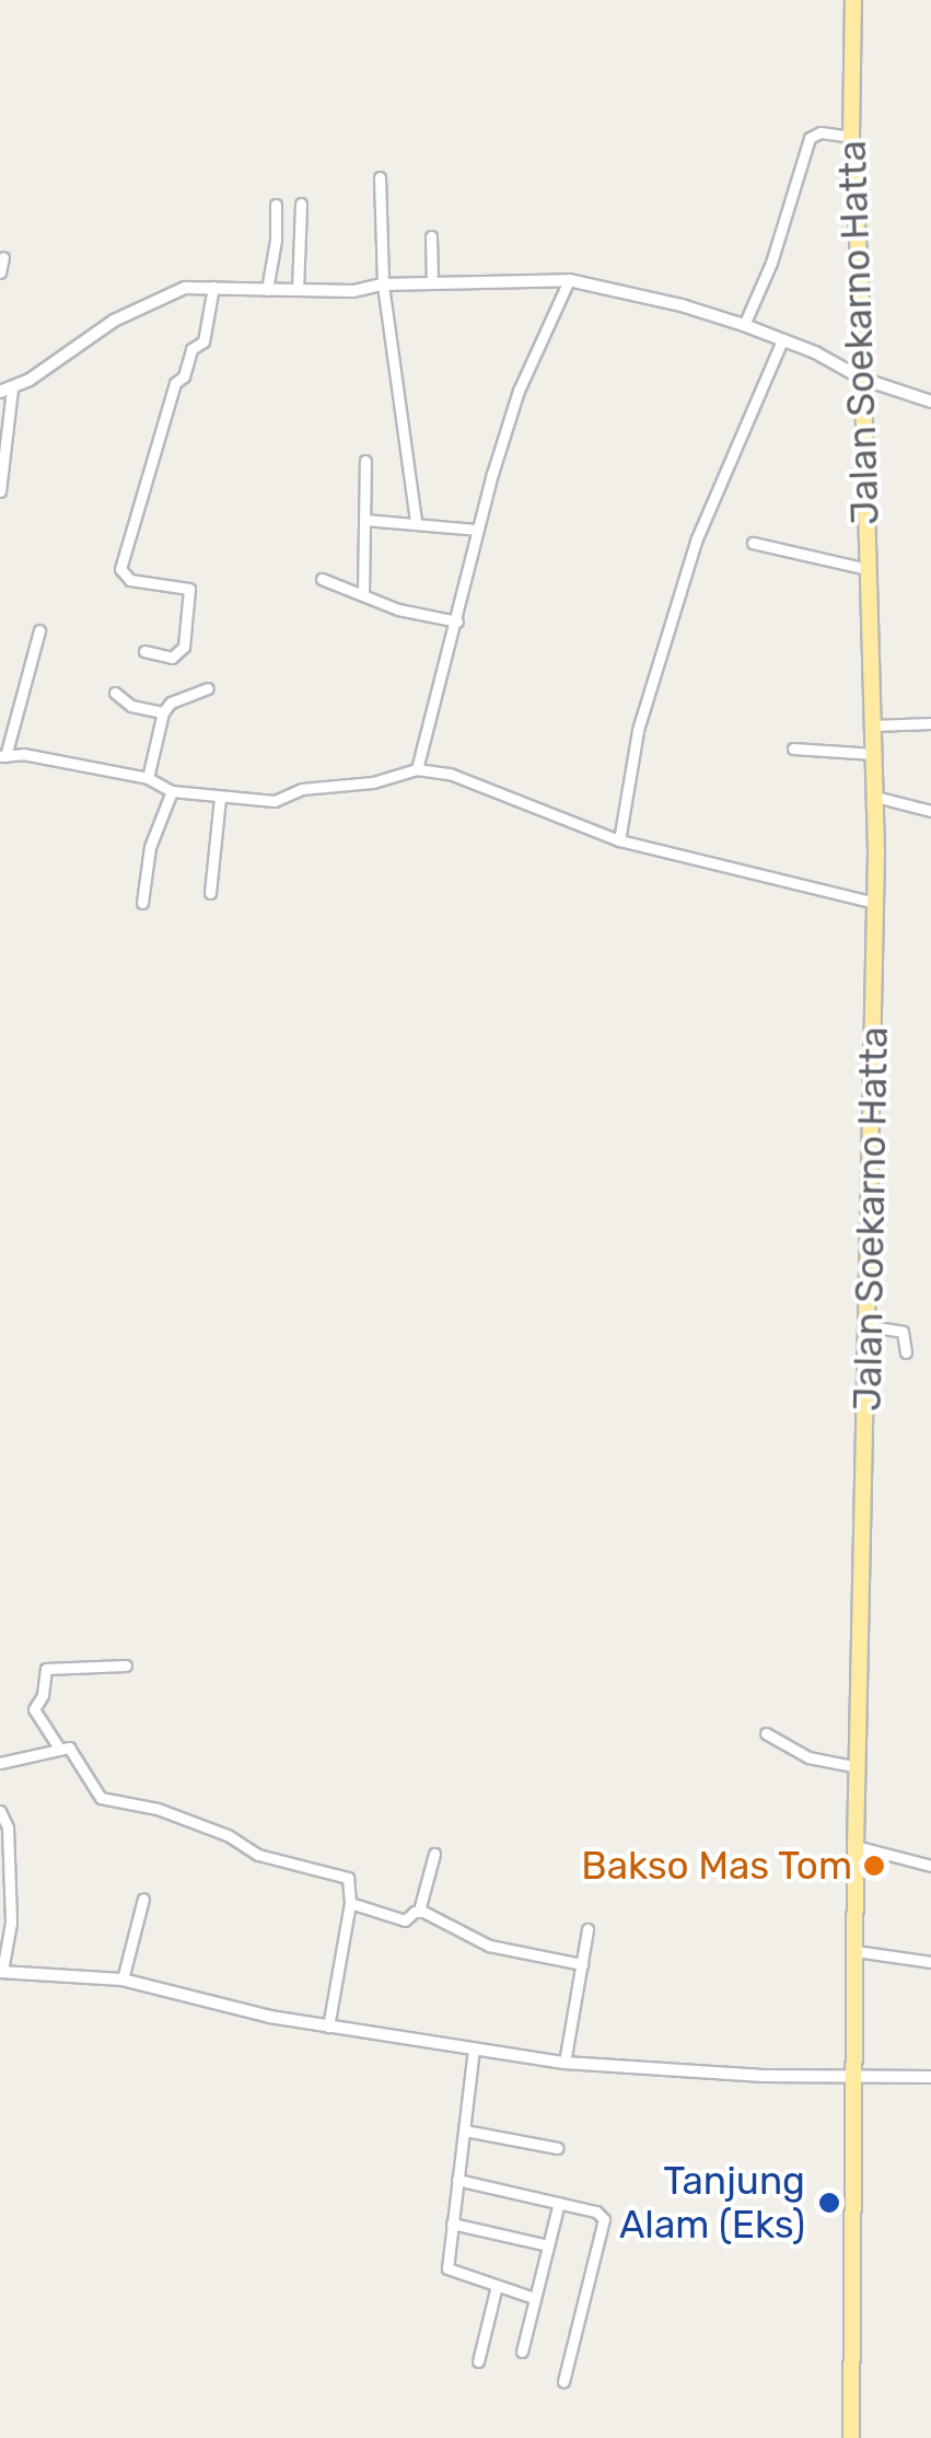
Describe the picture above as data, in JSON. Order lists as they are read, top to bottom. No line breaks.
{"streets":{"highway":["Jalan Soekarno Hatta"]},"places":["Bakso Mas Tom","Tanjung Alam (Eks)"]}
